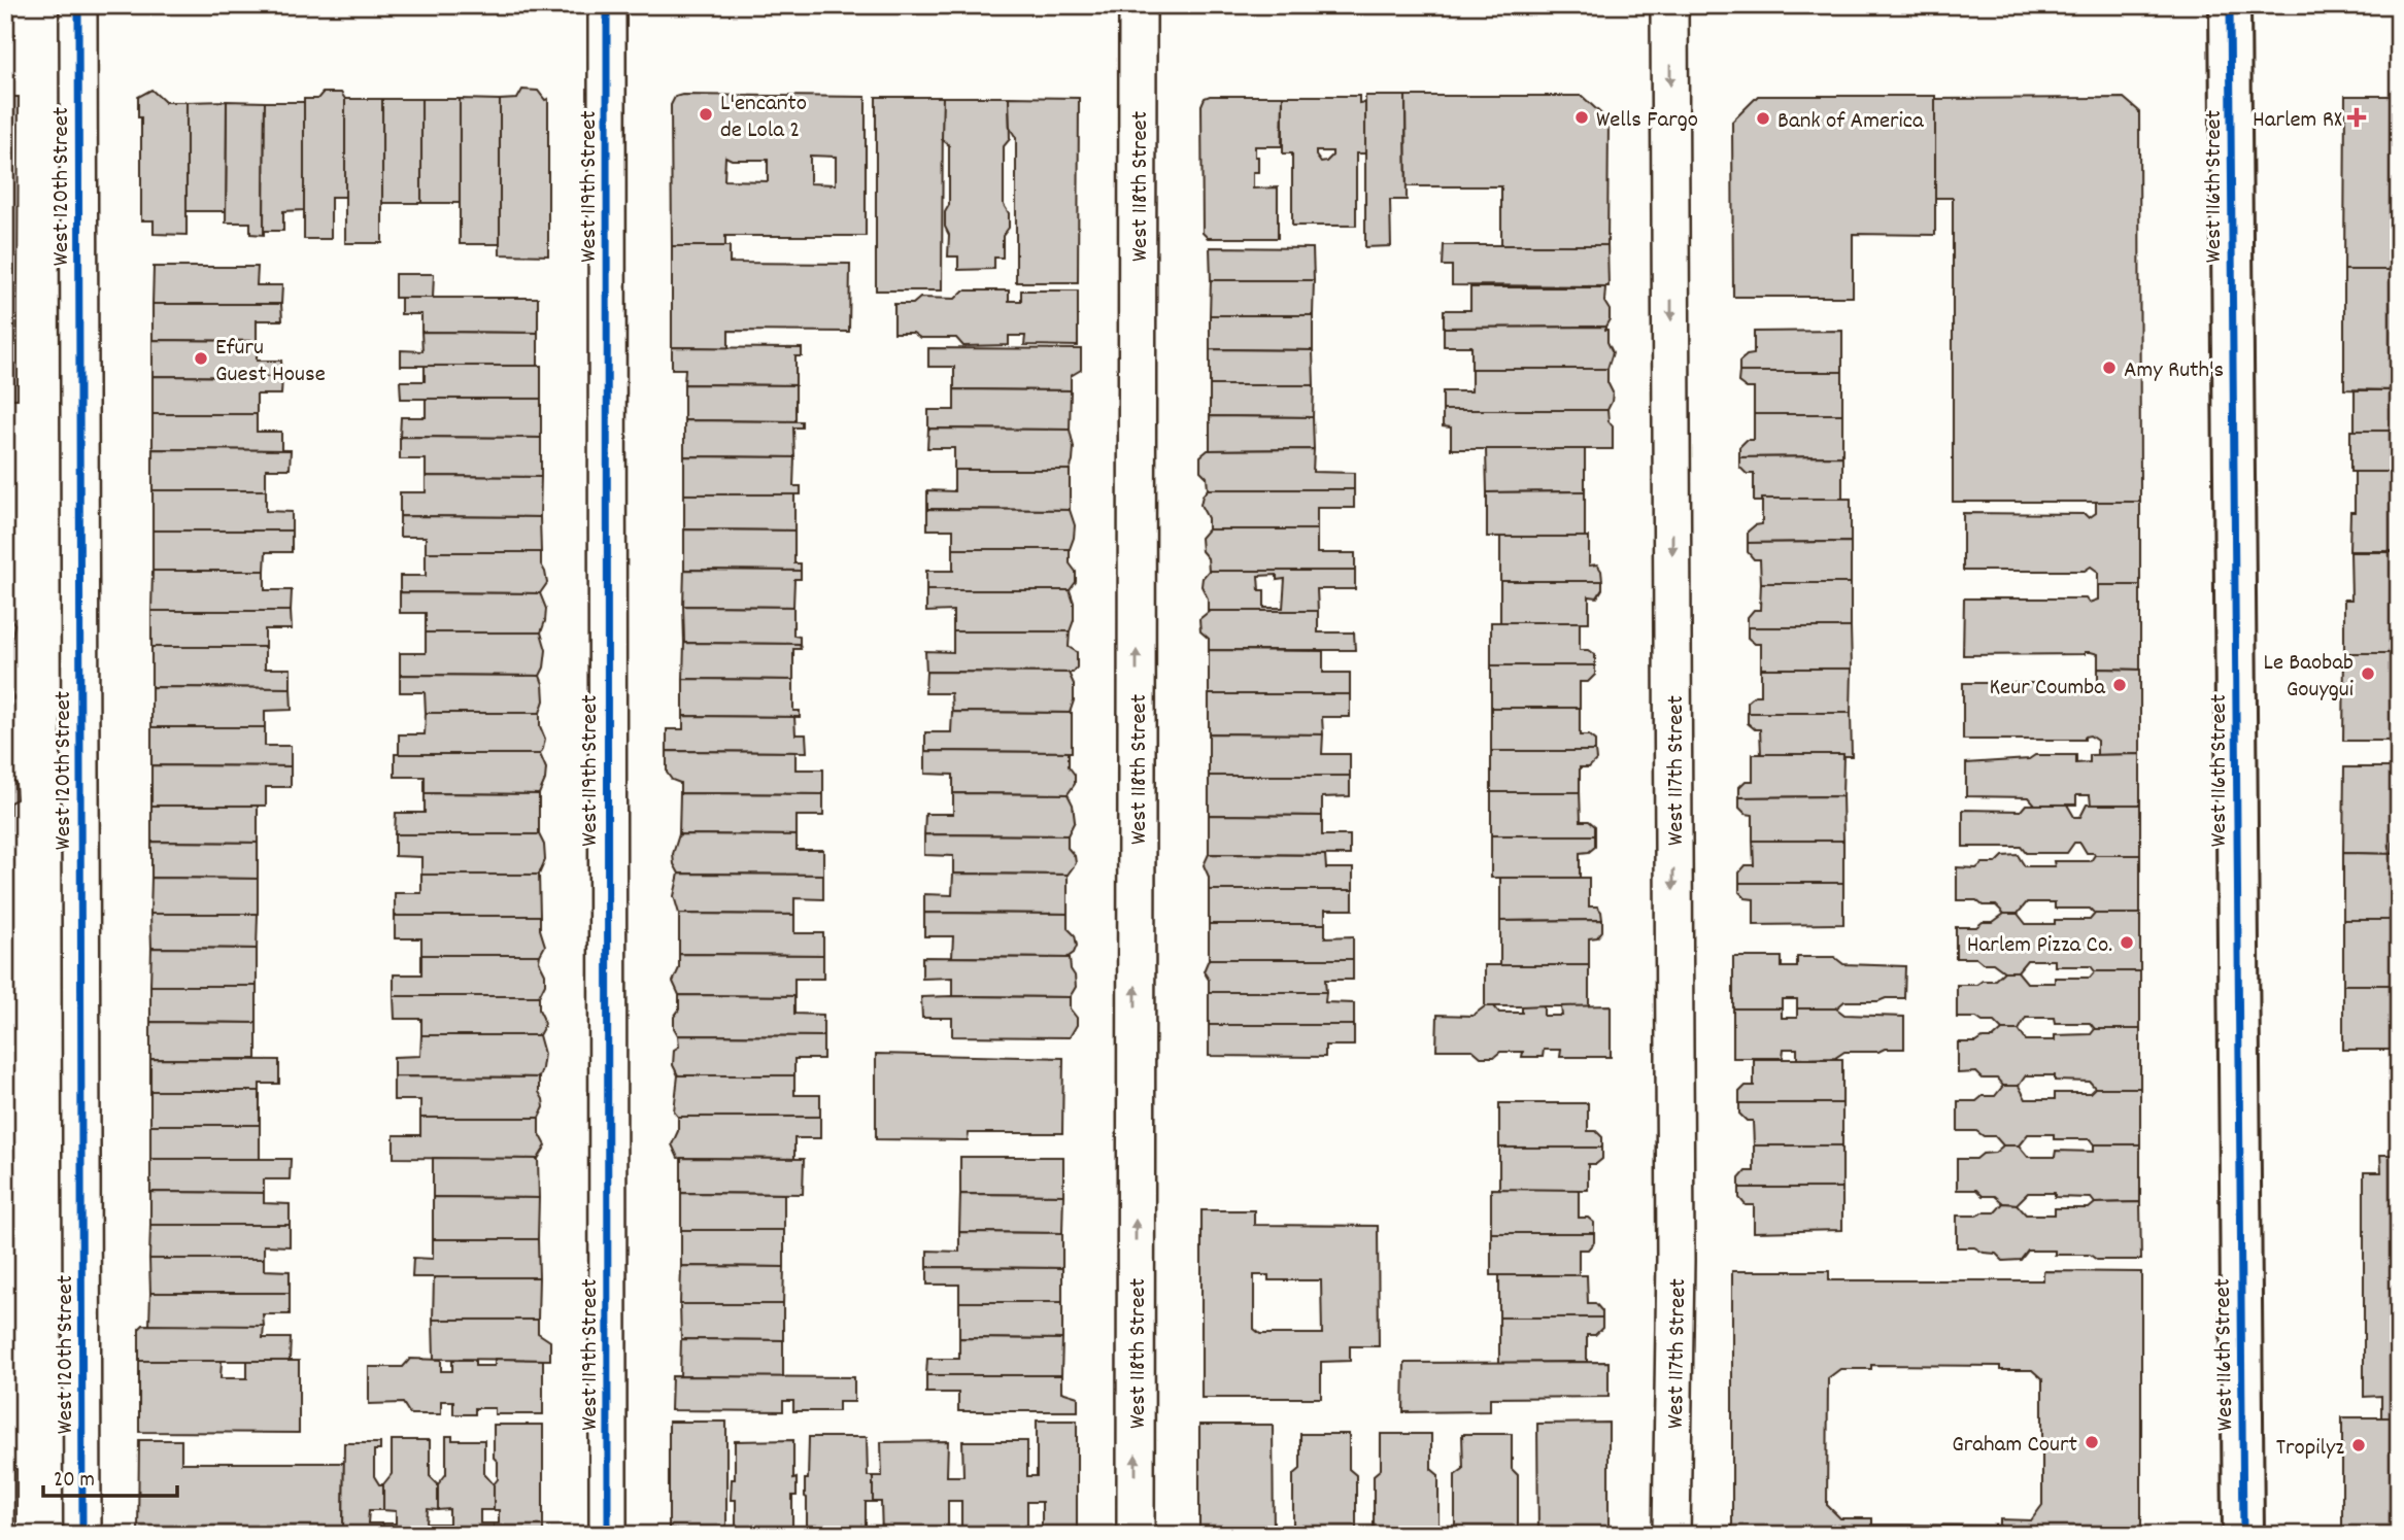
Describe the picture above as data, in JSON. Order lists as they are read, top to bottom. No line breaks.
{"streets":{"street":["West 120th Street","West 119th Street","West 118th Street","West 116th Street","West 117th Street"]},"one_way":["West 118th Street","West 117th Street"],"places":{"other":["L'encanto de Lola 2","Wells Fargo","Bank of America","Efuru Guest House","Amy Ruth's","Le Baobab Gouygui","Keur Coumba","Harlem Pizza Co.","Graham Court","Tropilyz"],"health":["Harlem RX"]},"scale_bar":"20 m"}
